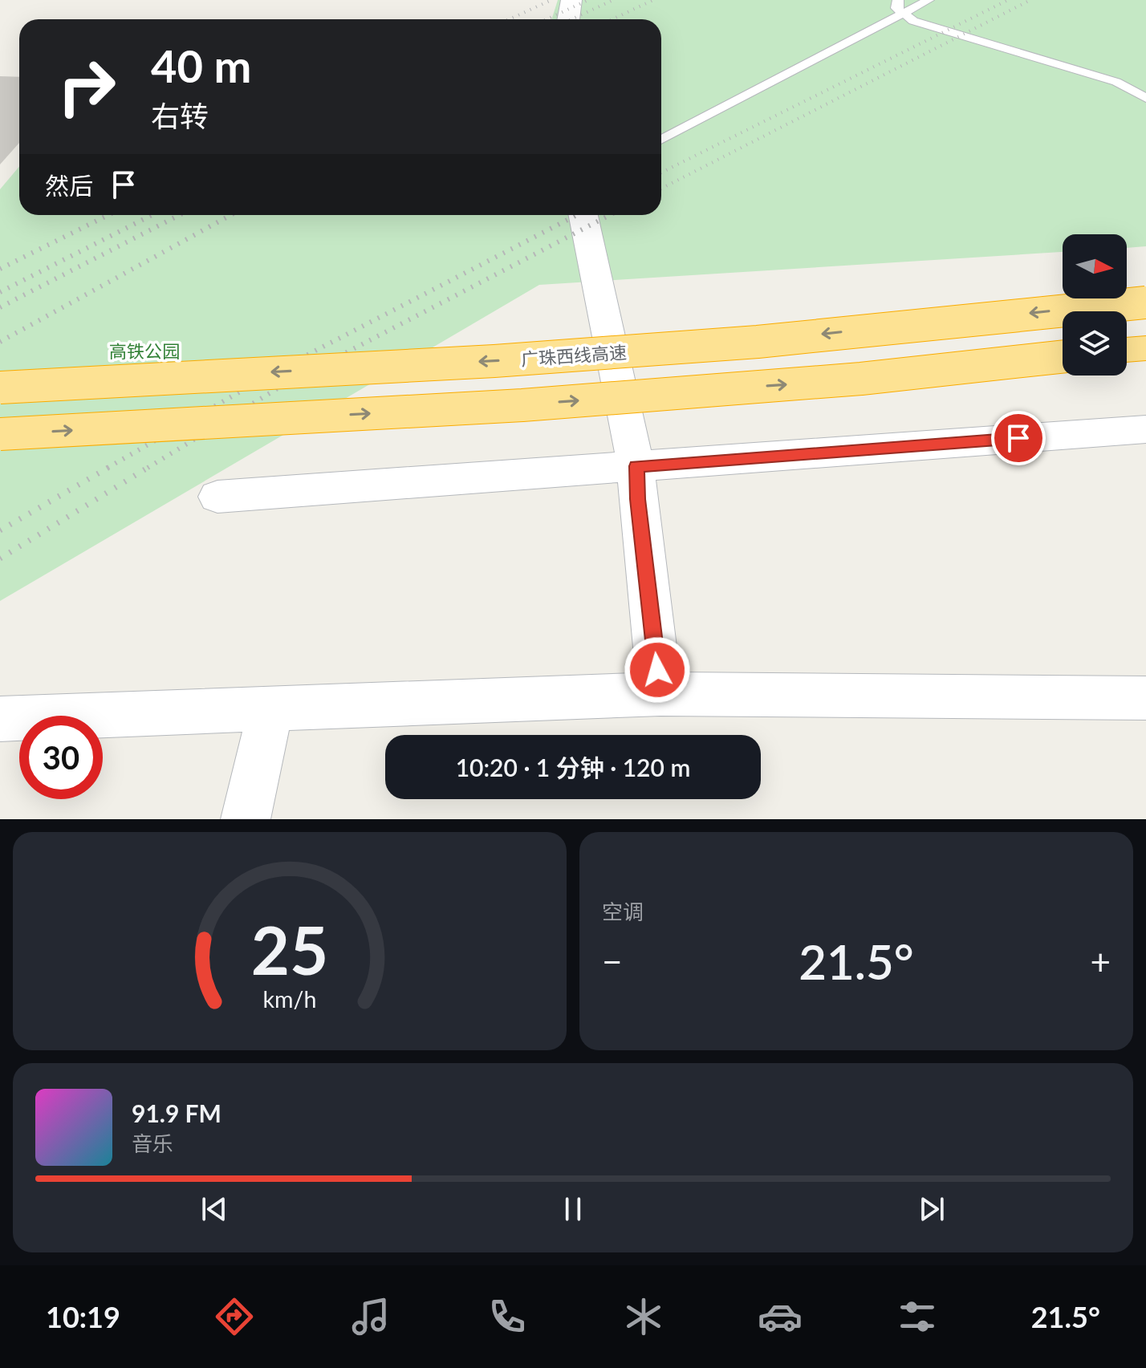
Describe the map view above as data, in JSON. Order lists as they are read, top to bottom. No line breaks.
{"streets":{"highway":["广珠西线高速"]},"parks":["高铁公园"],"north":"right","page":{"turn":["40 m","右转"],"then":"然后","limit":"30","trip":"10:20 · 1 分钟 · 120 m","tile":"空调","heat":["−","21.5°","+"],"song":["91.9 FM","音乐"],"tabs":["10:19","21.5°"],"gauge":["25","km/h"]}}
